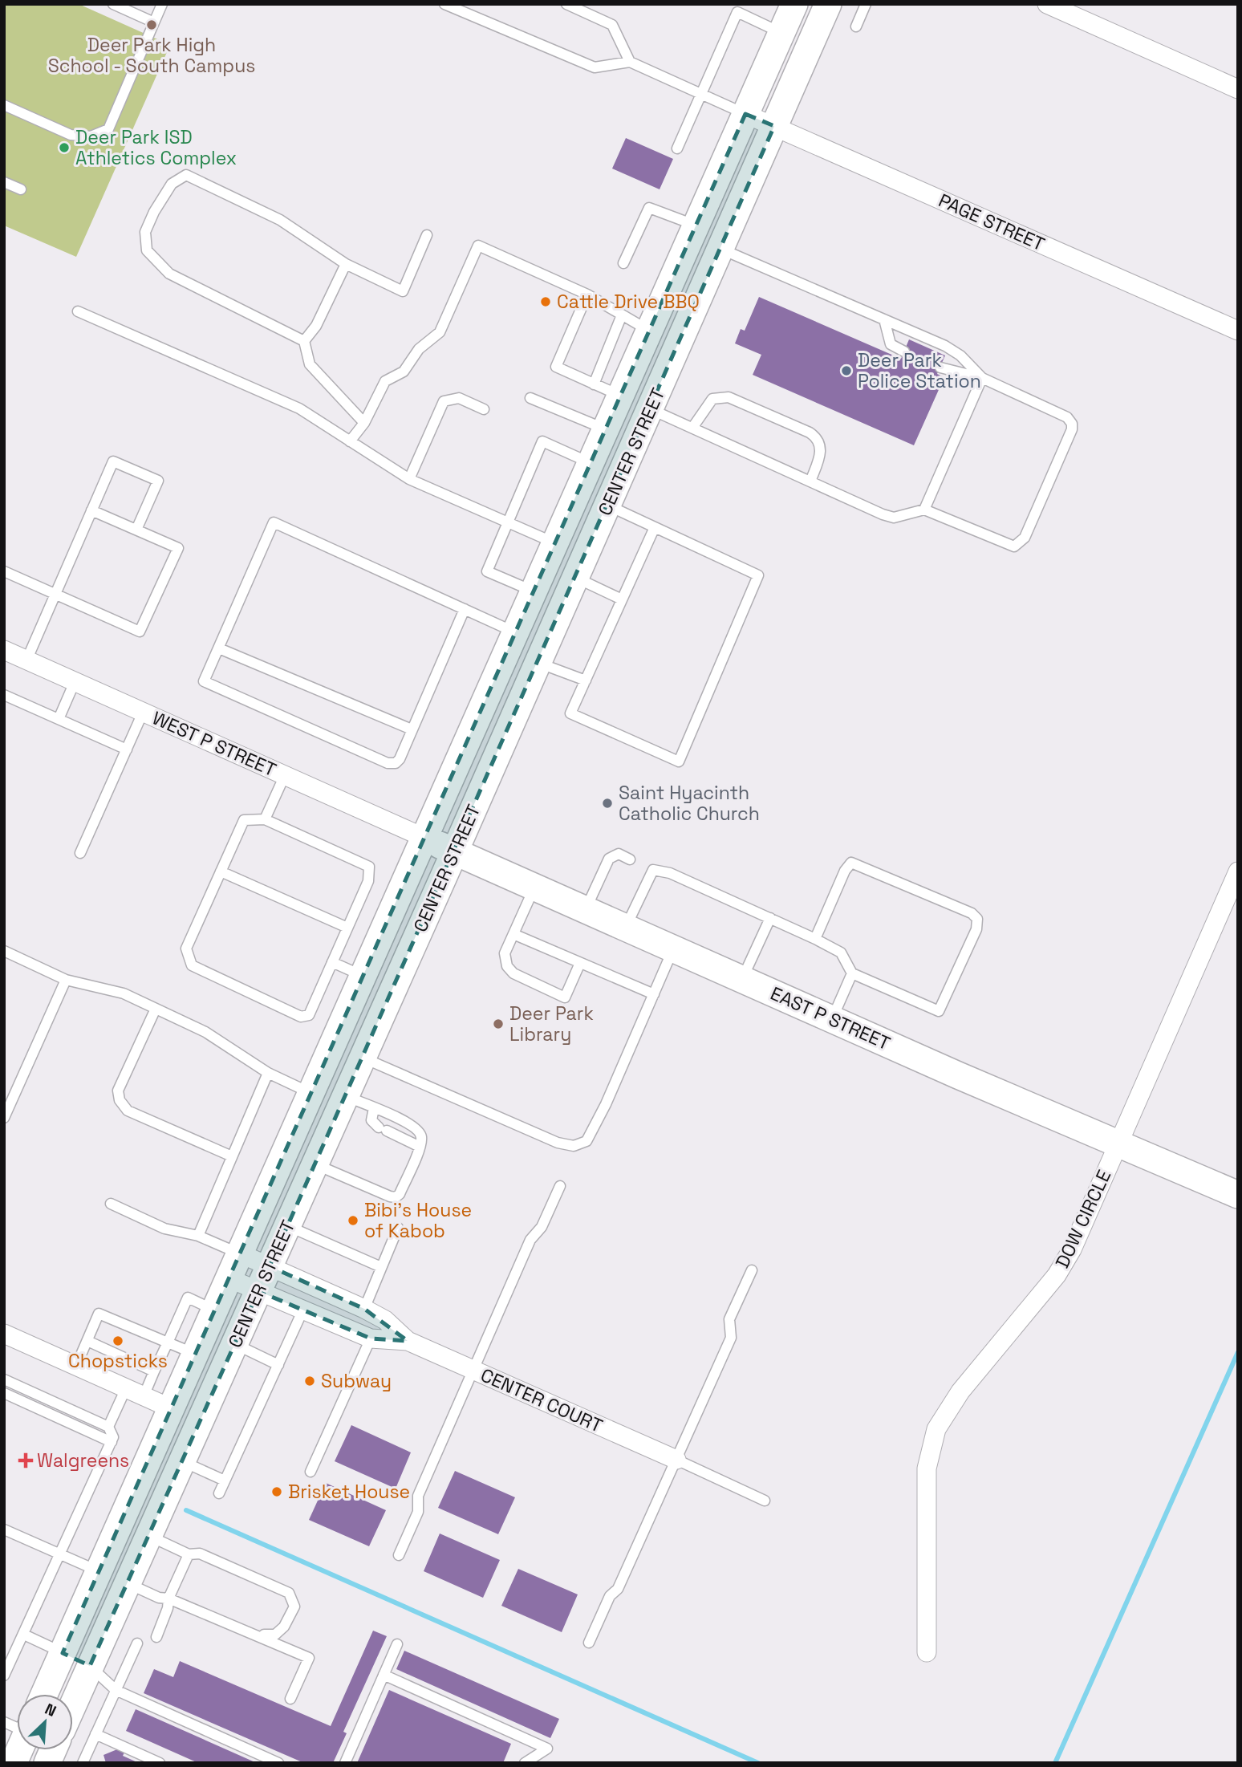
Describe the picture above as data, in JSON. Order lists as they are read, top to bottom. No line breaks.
{"streets":{"main road":["CENTER STREET","EAST P STREET"],"street":["PAGE STREET","WEST P STREET","DOW CIRCLE","CENTER COURT"]},"crossings":[["PAGE STREET","CENTER STREET"],["CENTER STREET","WEST P STREET"],["CENTER STREET","EAST P STREET"],["CENTER STREET","CENTER COURT"],["WEST P STREET","EAST P STREET"],["EAST P STREET","DOW CIRCLE"]],"places":{"other":["Deer Park High School - South Campus","Deer Park ISD Athletics Complex","Cattle Drive BBQ","Deer Park Police Station","Saint Hyacinth Catholic Church","Deer Park Library","Bibi's House of Kabob","Chopsticks","Subway","Brisket House"],"health":["Walgreens"]},"north":"top right"}
